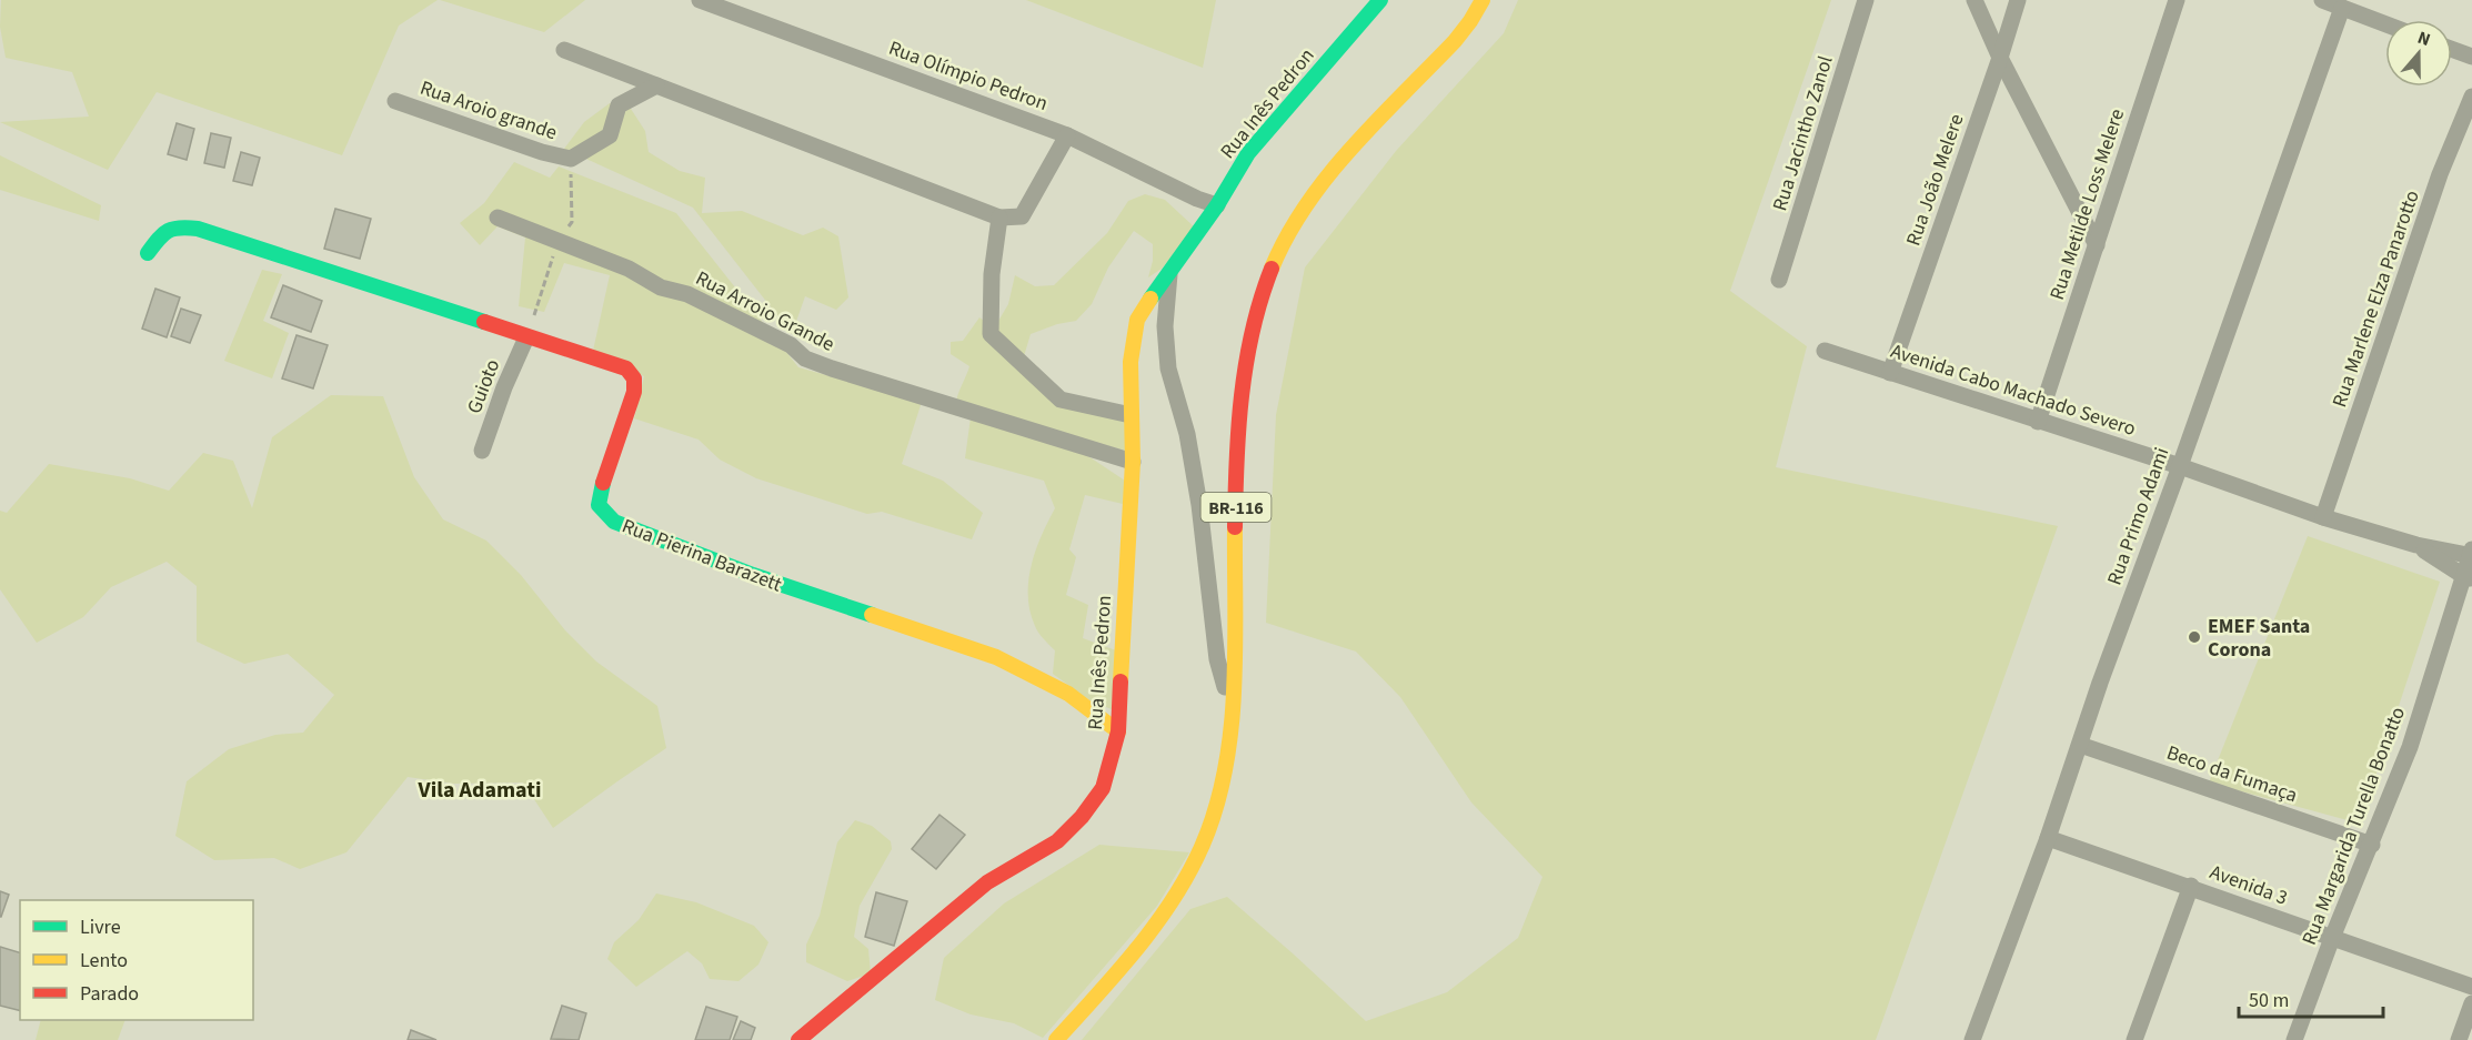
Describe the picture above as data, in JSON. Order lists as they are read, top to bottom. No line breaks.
{"streets":{"street":["Rua Olímpio Pedron","Rua Inês Pedron","Rua Aroio grande","Rua Jacintho Zanol","Rua João Melere","Rua Metilde Loss Melere","Rua Marlene Elza Panarotto","Rua Arroio Grande","Guioto","Avenida Cabo Machado Severo","BR-116","Rua Primo Adami","Rua Pierina Barazett","Beco da Fumaça","Rua Margarida Turella Bonatto","Avenida 3"]},"crossings":[["Rua Olímpio Pedron","Rua Inês Pedron"],["Rua Inês Pedron","Rua Arroio Grande"],["Rua Inês Pedron","BR-116"],["Rua Inês Pedron","Rua Pierina Barazett"],["Rua João Melere","Avenida Cabo Machado Severo"],["Rua Metilde Loss Melere","Avenida Cabo Machado Severo"],["Rua Marlene Elza Panarotto","Avenida Cabo Machado Severo"],["Guioto","Rua Pierina Barazett"],["Avenida Cabo Machado Severo","Rua Primo Adami"],["Avenida Cabo Machado Severo","Rua Margarida Turella Bonatto"],["Rua Primo Adami","Beco da Fumaça"],["Rua Primo Adami","Avenida 3"],["Beco da Fumaça","Rua Margarida Turella Bonatto"],["Rua Margarida Turella Bonatto","Avenida 3"]],"districts":["Vila Adamati"],"places":["EMEF Santa Corona"],"legend":["Livre","Lento","Parado"],"scale_bar":"50 m","north":"top"}
